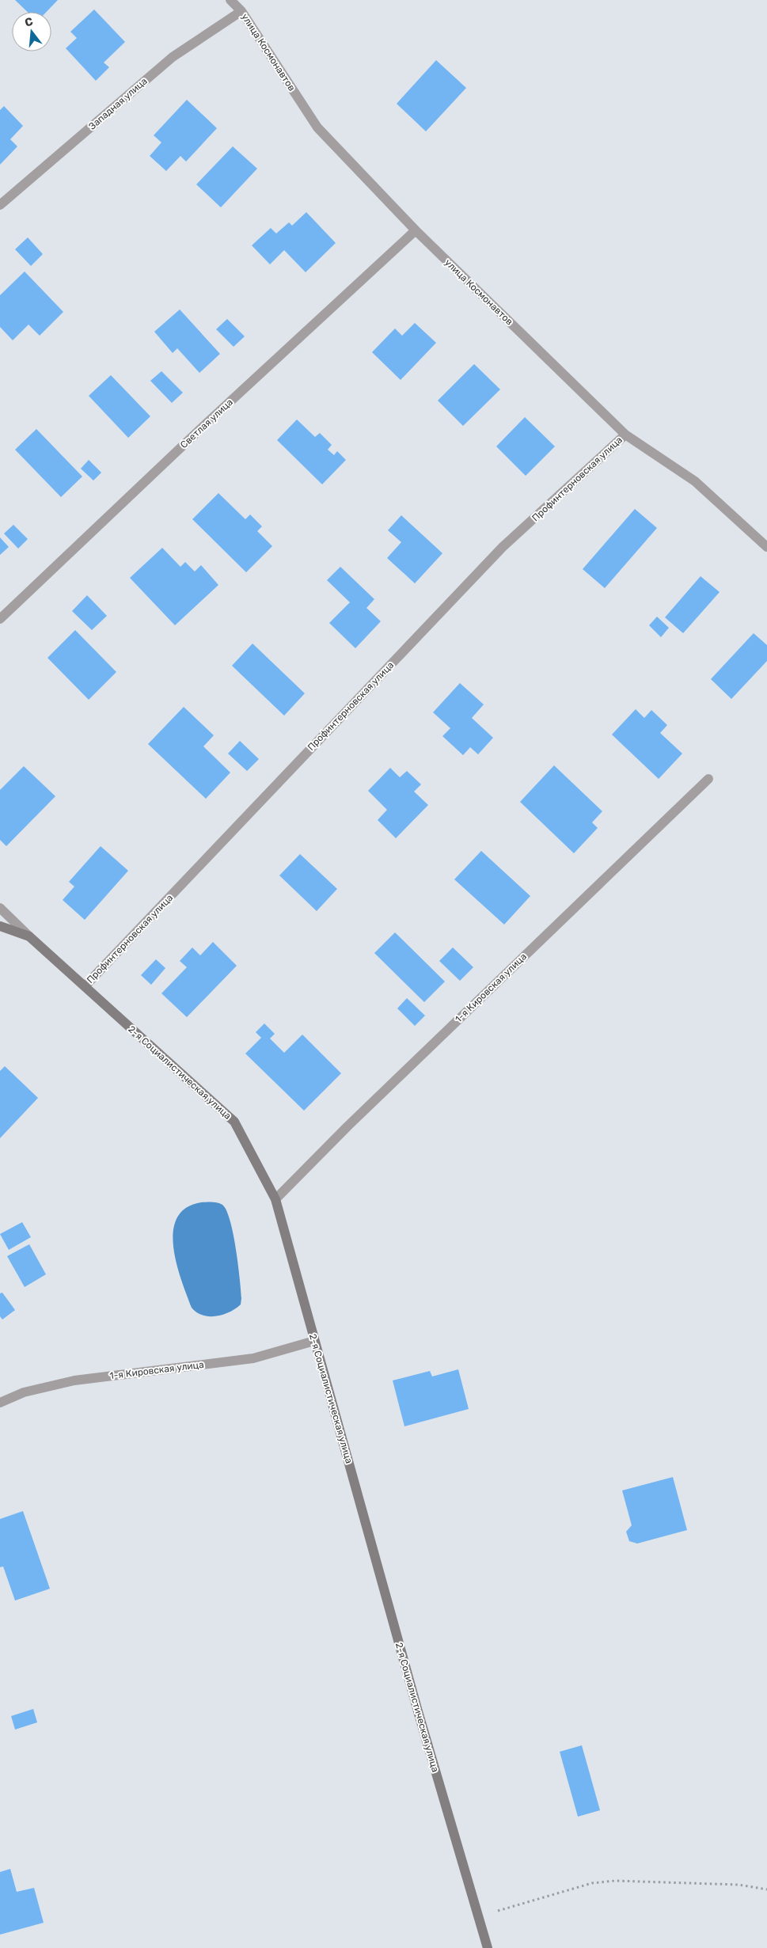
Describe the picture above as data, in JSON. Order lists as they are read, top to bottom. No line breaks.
{"streets":{"street":["улица Космонавтов","Западная улица","Светлая улица","Профинтерновская улица","1-я Кировская улица","2-я Социалистическая улица"]},"crossings":[["улица Космонавтов","Западная улица"],["улица Космонавтов","Светлая улица"],["улица Космонавтов","Профинтерновская улица"],["Профинтерновская улица","2-я Социалистическая улица"],["1-я Кировская улица","2-я Социалистическая улица"]],"north":"top"}
